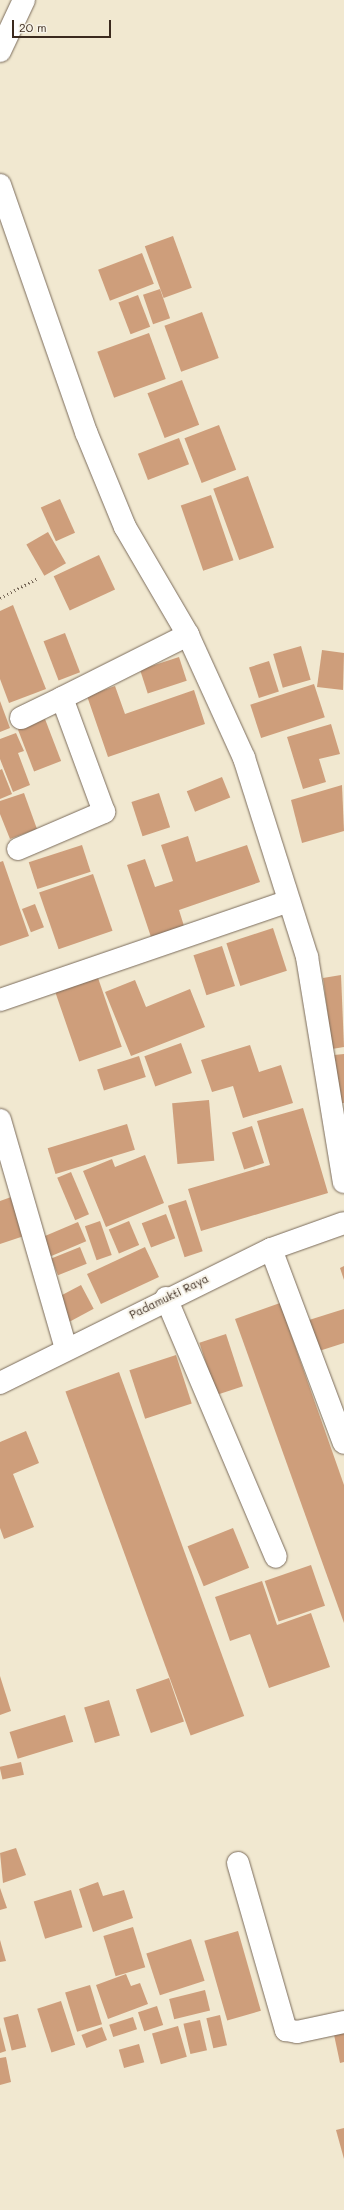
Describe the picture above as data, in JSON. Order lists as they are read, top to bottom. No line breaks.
{"streets":{"street":["Padamukti Raya"]},"scale_bar":"20 m"}
